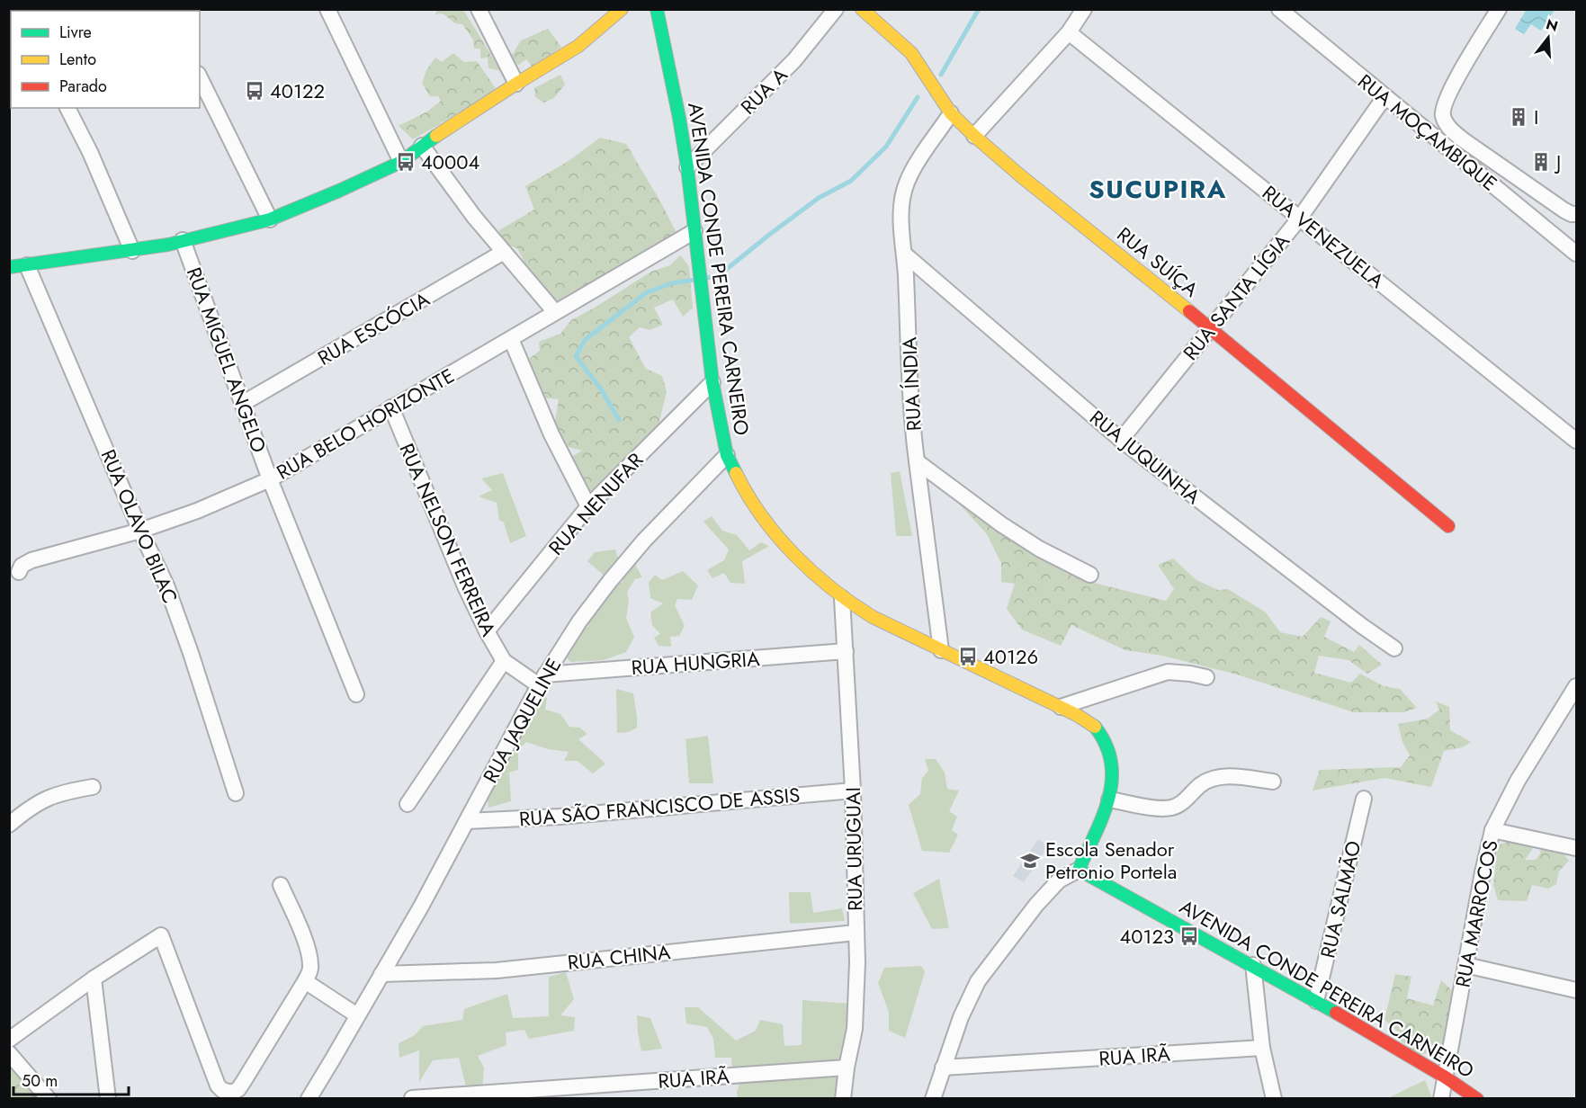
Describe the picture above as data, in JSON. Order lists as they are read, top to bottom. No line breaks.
{"streets":{"main road":["RUA SUÍÇA","AVENIDA CONDE PEREIRA CARNEIRO"],"street":["RUA A","RUA MOÇAMBIQUE","RUA VENEZUELA","RUA SANTA LÍGIA","RUA ESCÓCIA","RUA MIGUEL ANGELO","RUA ÍNDIA","RUA BELO HORIZONTE","RUA JUQUINHA","RUA NENUFAR","RUA OLAVO BILAC","RUA NELSON FERREIRA","RUA HUNGRIA","RUA JAQUELINE","RUA SÃO FRANCISCO DE ASSIS","RUA URUGUAI","RUA SALMÃO","RUA MARROCOS","RUA CHINA","RUA IRÃ"]},"crossings":[["RUA A","AVENIDA CONDE PEREIRA CARNEIRO"],["RUA MOÇAMBIQUE","RUA SANTA LÍGIA"],["RUA VENEZUELA","RUA SANTA LÍGIA"],["RUA SUÍÇA","RUA SANTA LÍGIA"],["RUA SUÍÇA","RUA ÍNDIA"],["AVENIDA CONDE PEREIRA CARNEIRO","RUA BELO HORIZONTE"],["AVENIDA CONDE PEREIRA CARNEIRO","RUA NENUFAR"],["AVENIDA CONDE PEREIRA CARNEIRO","RUA JAQUELINE"],["AVENIDA CONDE PEREIRA CARNEIRO","RUA URUGUAI"],["AVENIDA CONDE PEREIRA CARNEIRO","RUA SALMÃO"],["AVENIDA CONDE PEREIRA CARNEIRO","RUA MARROCOS"],["RUA SANTA LÍGIA","RUA JUQUINHA"],["RUA ESCÓCIA","RUA MIGUEL ANGELO"],["RUA MIGUEL ANGELO","RUA BELO HORIZONTE"],["RUA ÍNDIA","RUA JUQUINHA"],["RUA BELO HORIZONTE","RUA OLAVO BILAC"],["RUA BELO HORIZONTE","RUA NELSON FERREIRA"],["RUA NENUFAR","RUA NELSON FERREIRA"],["RUA NELSON FERREIRA","RUA HUNGRIA"],["RUA NELSON FERREIRA","RUA JAQUELINE"],["RUA HUNGRIA","RUA JAQUELINE"],["RUA HUNGRIA","RUA URUGUAI"],["RUA JAQUELINE","RUA SÃO FRANCISCO DE ASSIS"],["RUA JAQUELINE","RUA CHINA"],["RUA SÃO FRANCISCO DE ASSIS","RUA URUGUAI"],["RUA URUGUAI","RUA CHINA"],["RUA URUGUAI","RUA IRÃ"]],"districts":["SUCUPIRA"],"places":{"bus stop":["40122","40004","40126","40123"],"building":["I","J"],"school or university":["Escola Senador Petronio Portela"]},"legend":["Livre","Lento","Parado"],"scale_bar":"50 m","north":"top"}
